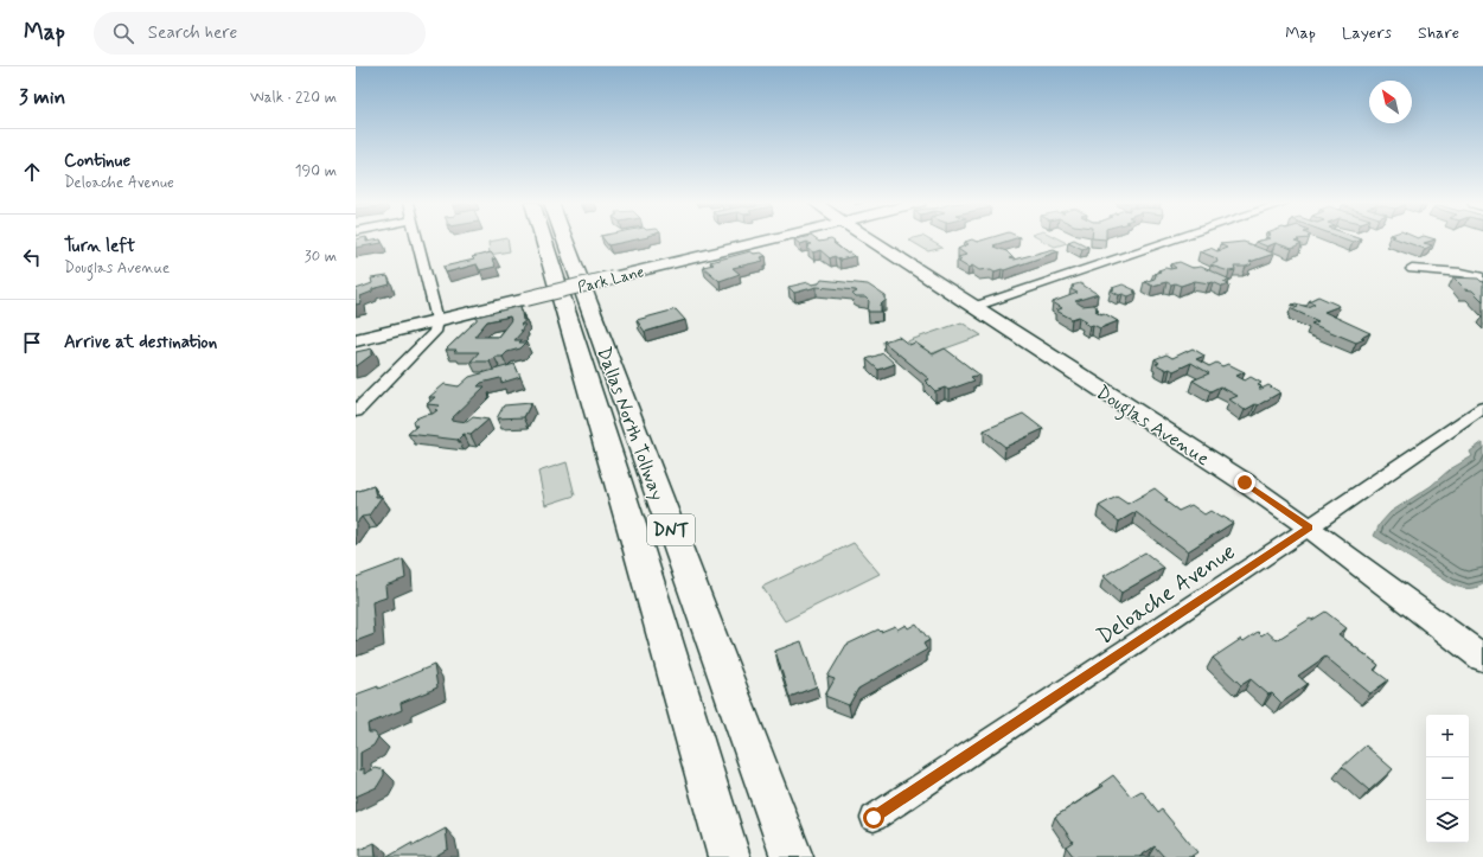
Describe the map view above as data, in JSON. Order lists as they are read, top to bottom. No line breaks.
{"streets":{"main road":["Dallas North Tollway","DNT"],"street":["Park Lane","Douglas Avenue","Deloache Avenue"]},"crossings":[["Douglas Avenue","Deloache Avenue"]],"north":"top left","page":{"header":"Map","search":"Search here","nav":["Map","Layers","Share"],"heading":["3 min","Walk · 220 m"],"list":[["Continue","Deloache Avenue","190 m"],["Turn left","Douglas Avenue","30 m"],"Arrive at destination"],"map_buttons":["+","−"]}}
